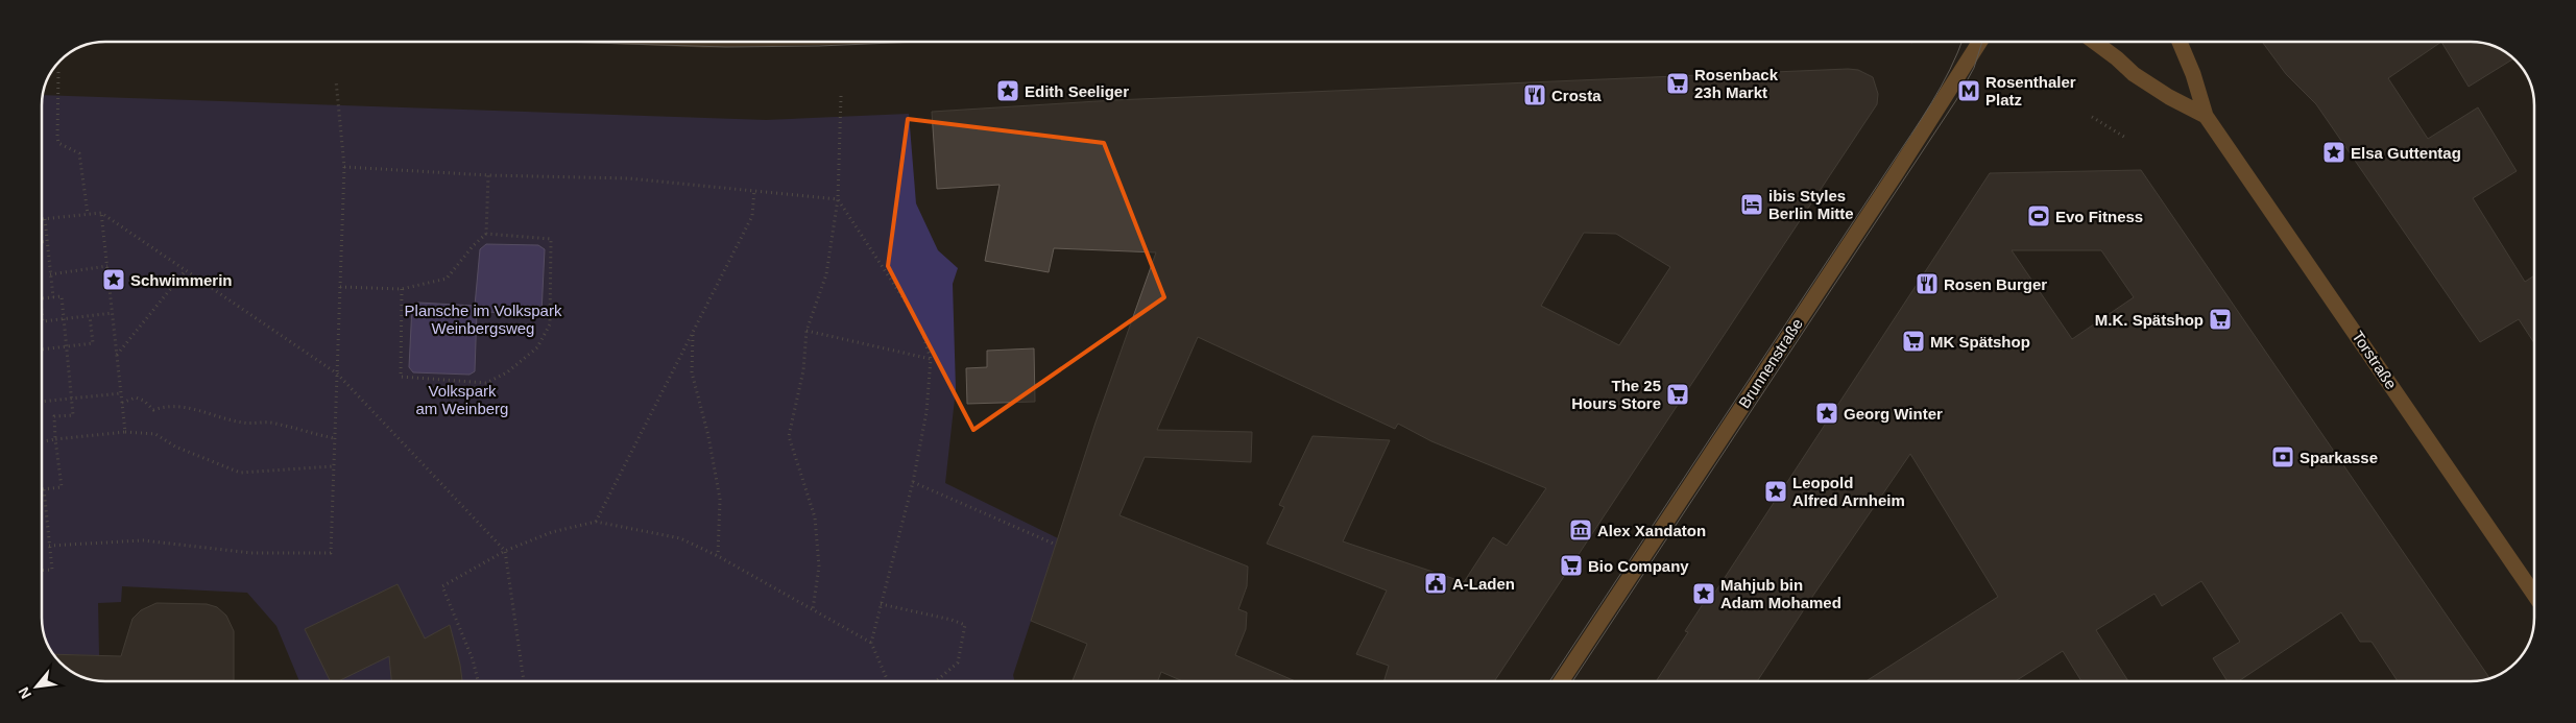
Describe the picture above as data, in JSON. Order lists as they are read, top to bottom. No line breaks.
{"streets":{"main road":["Torstraße","Brunnenstraße"]},"parks":["Plansche im Volkspark Weinbergsweg","Volkspark am Weinberg"],"places":{"supermarket":["Rosenback 23h Markt","M.K. Spätshop","MK Spätshop","The 25 Hours Store","Bio Company"],"place":["Edith Seeliger","Elsa Guttentag","Schwimmerin","Georg Winter","Leopold Alfred Arnheim","Mahjub bin Adam Mohamed"],"metro station":["Rosenthaler Platz"],"restaurant":["Crosta","Rosen Burger"],"hotel":["ibis Styles Berlin Mitte"],"sports":["Evo Fitness"],"bank":["Sparkasse"],"museum":["Alex Xandaton"],"public building":["A-Laden"]},"north":"bottom left"}
